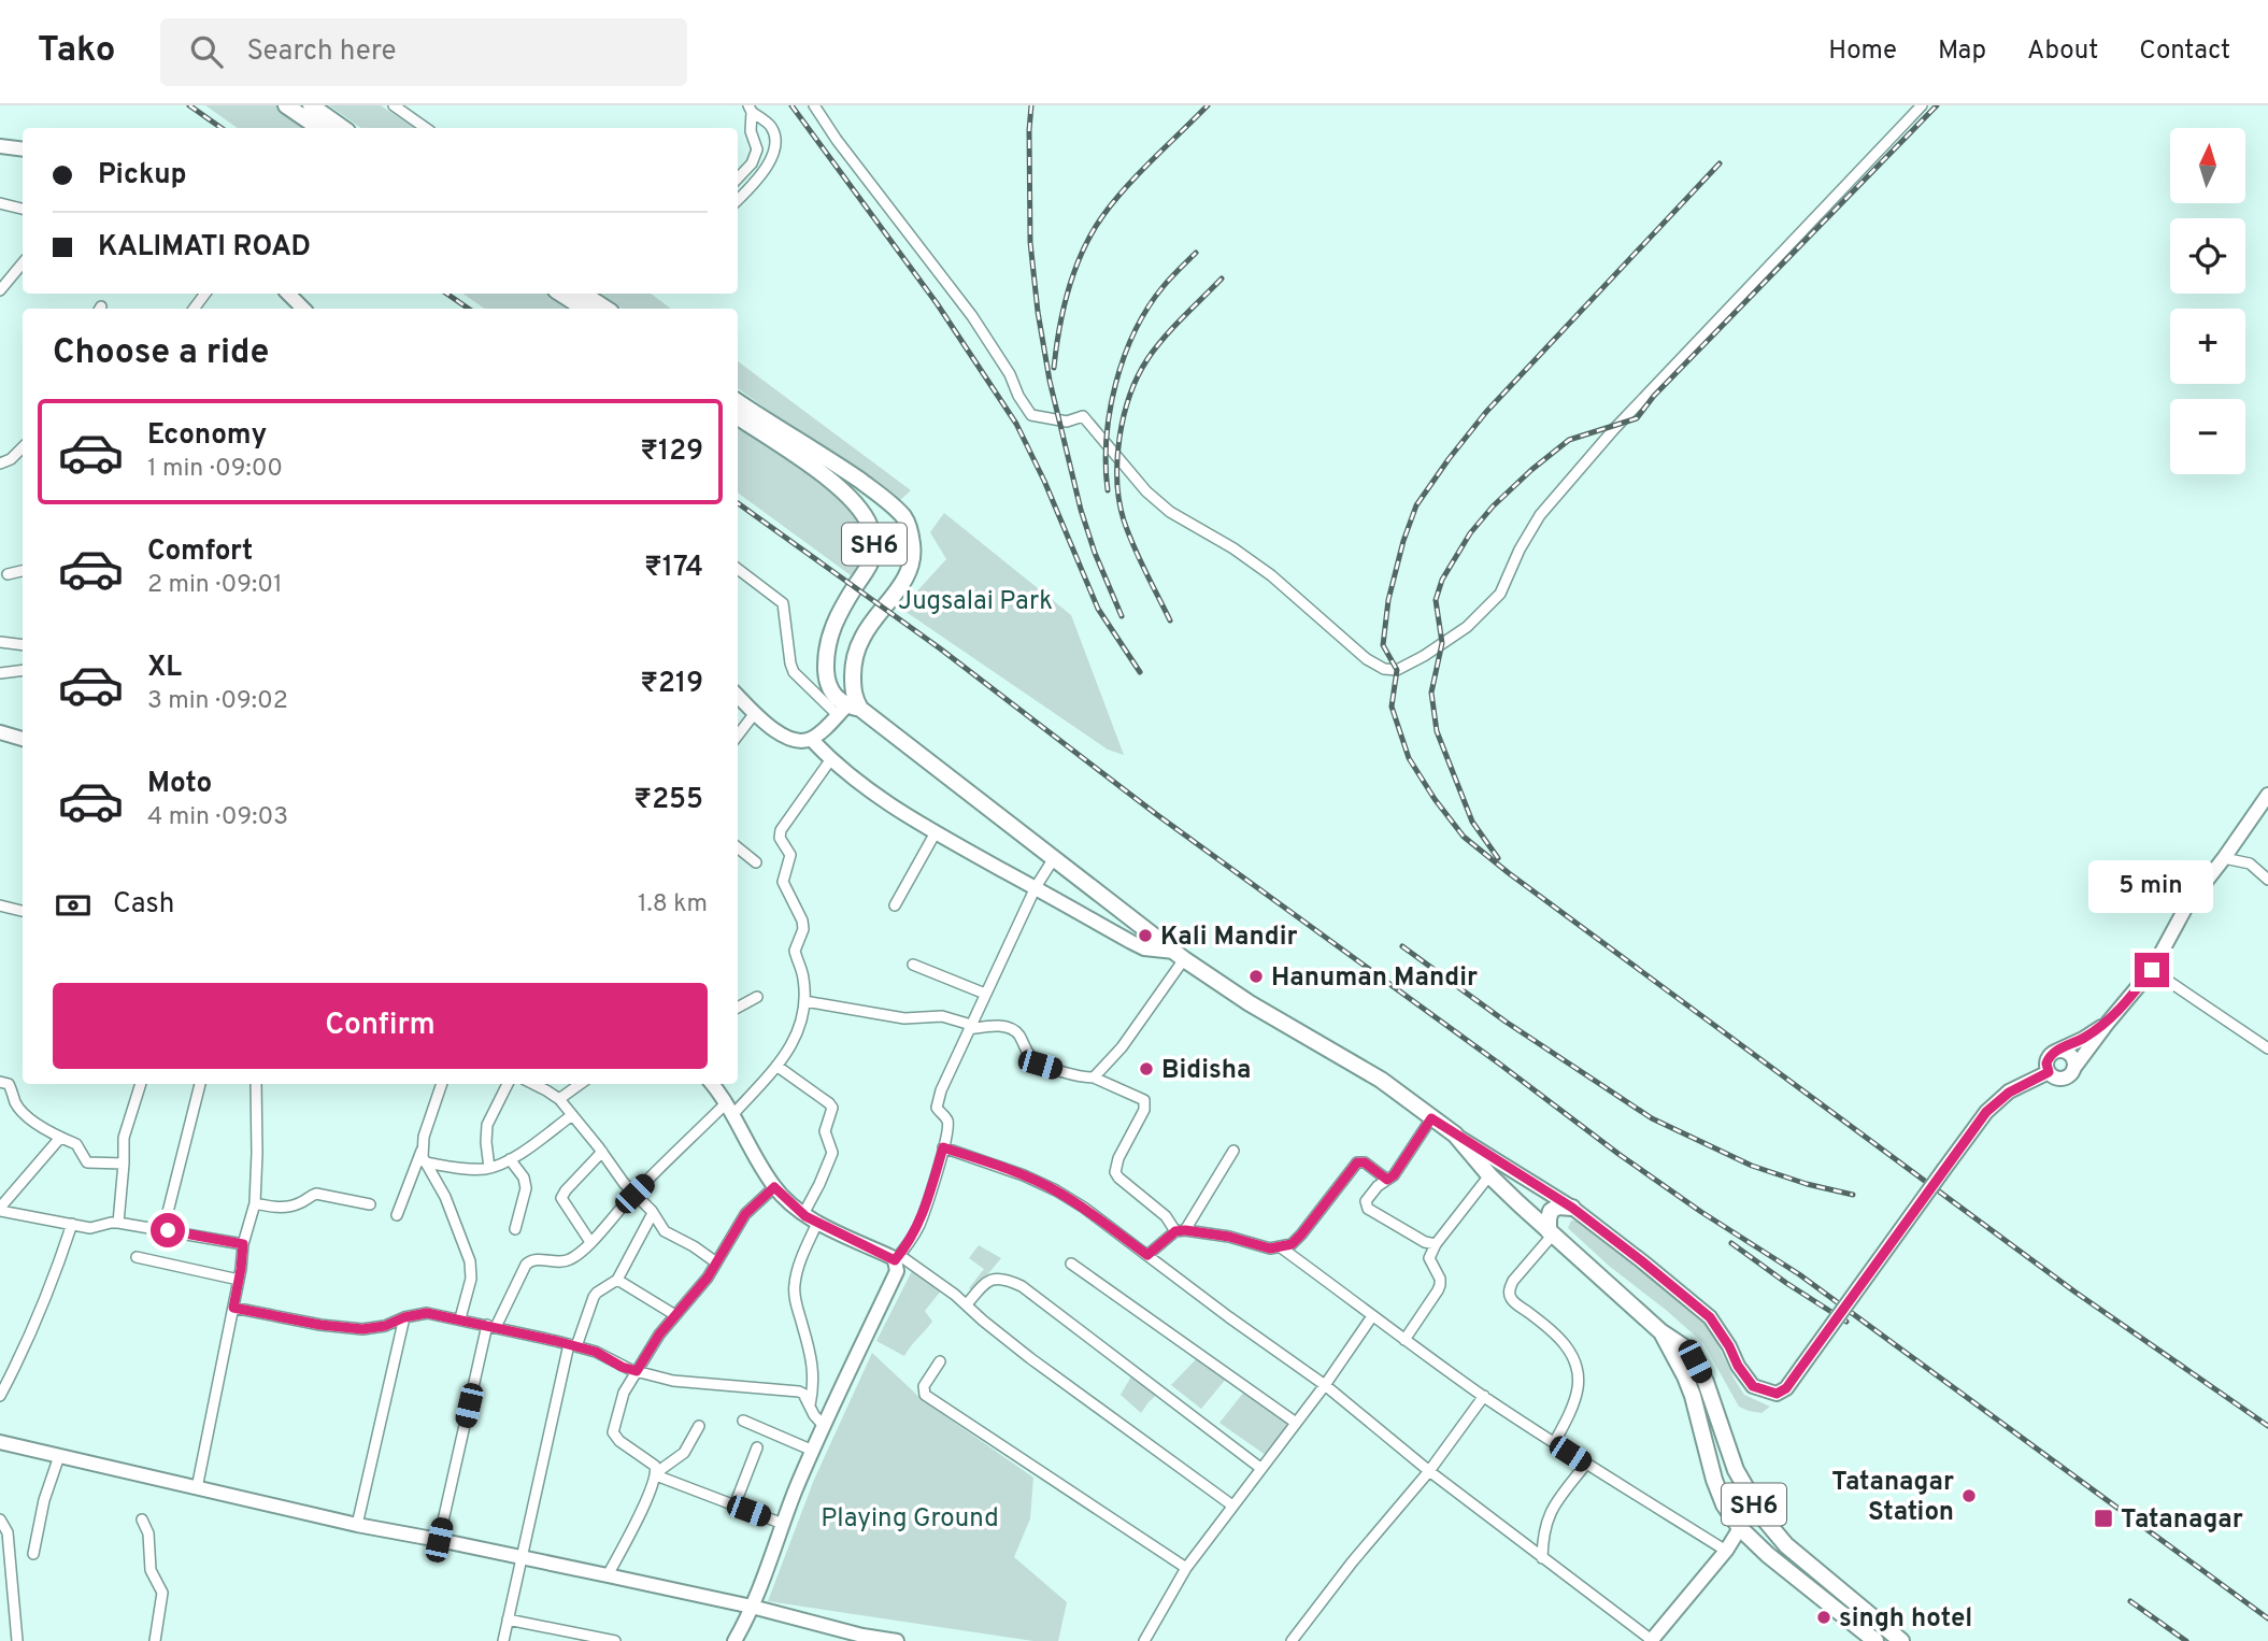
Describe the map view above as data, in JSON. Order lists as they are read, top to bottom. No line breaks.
{"streets":{"main road":["SH6"]},"parks":["Jugsalai Park","Playing Ground"],"places":{"other":["Kali Mandir","Hanuman Mandir","Bidisha","Tatanagar Station","singh hotel"],"transit":["Tatanagar"]},"north":"top","page":{"header":"Tako","search":"Search here","nav":["Home","Map","About","Contact"],"map_buttons":["+","−"],"banner":["Pickup","KALIMATI ROAD"],"heading":"Choose a ride","list":[{"name":"Economy","note":"1 min · 09:00","value":"₹129"},{"name":"Comfort","note":"2 min · 09:01","value":"₹174"},{"name":"XL","note":"3 min · 09:02","value":"₹219"},{"name":"Moto","note":"4 min · 09:03","value":"₹255"}],"bubble":"5 min","pay":["Cash","1.8 km"],"buttons":"Confirm"}}
